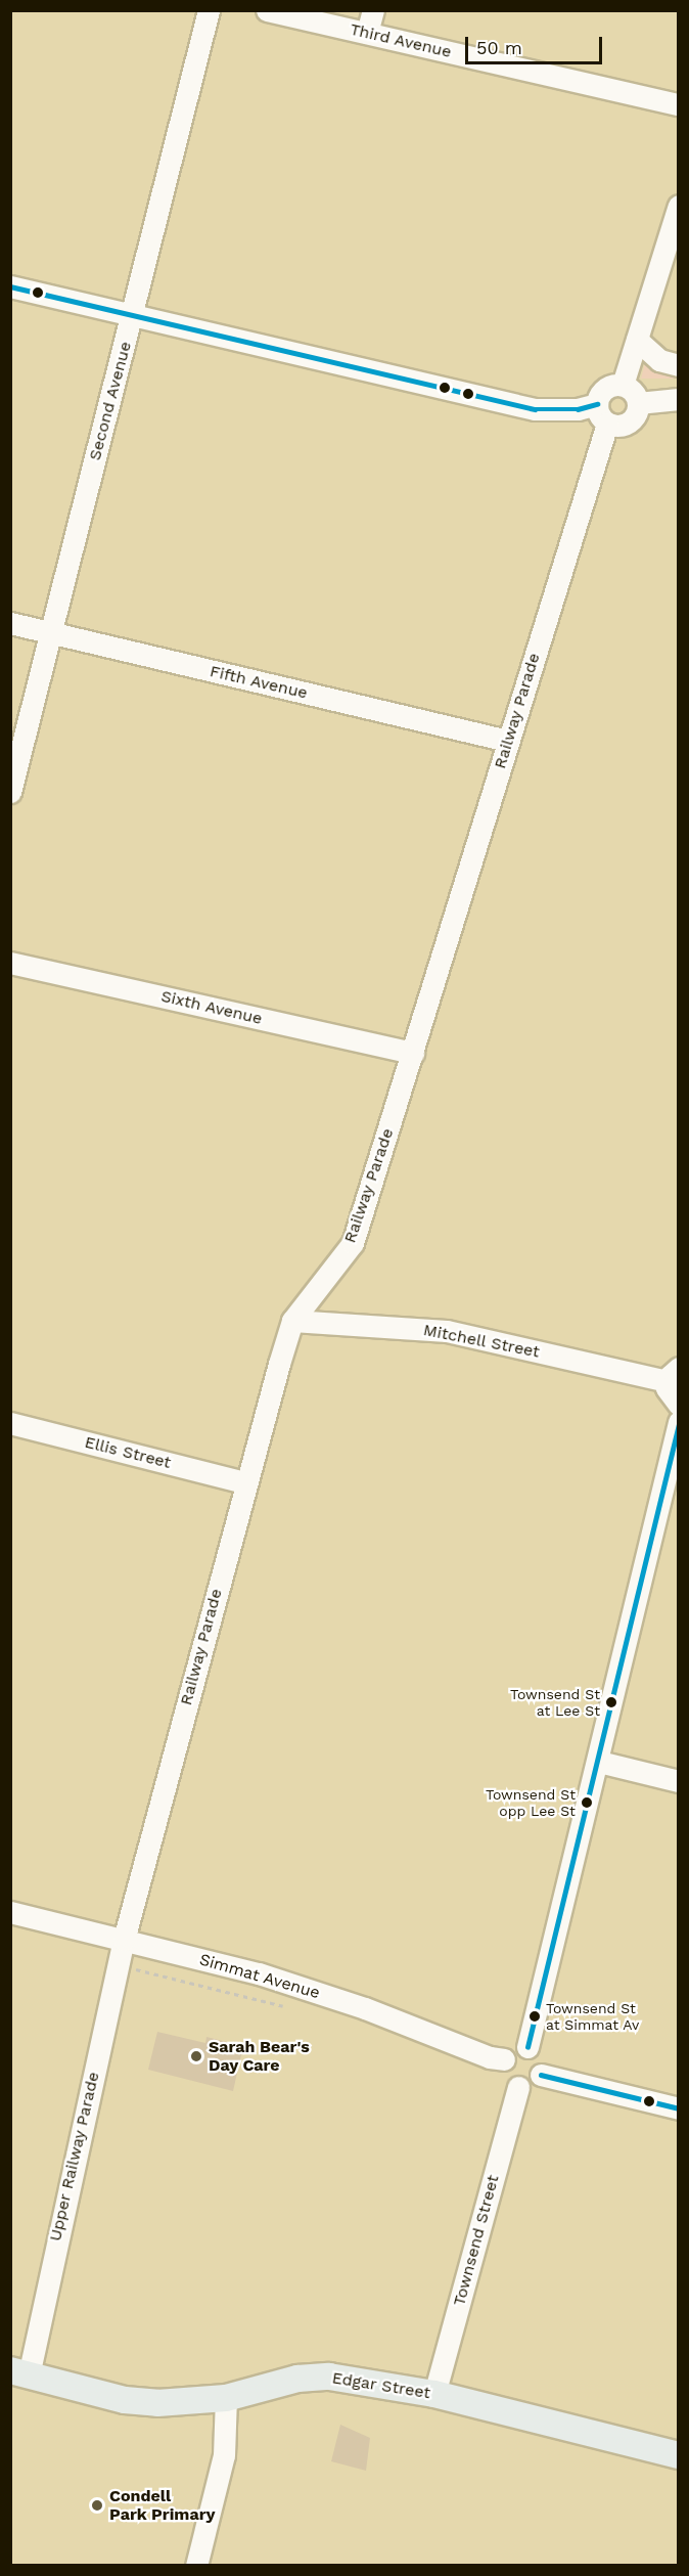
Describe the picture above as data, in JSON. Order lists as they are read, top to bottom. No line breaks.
{"streets":{"main road":["Edgar Street"],"street":["Third Avenue","Second Avenue","Fifth Avenue","Railway Parade","Sixth Avenue","Mitchell Street","Ellis Street","Simmat Avenue","Upper Railway Parade","Townsend Street"]},"crossings":[["Second Avenue","Fifth Avenue"],["Fifth Avenue","Railway Parade"],["Railway Parade","Sixth Avenue"],["Railway Parade","Mitchell Street"],["Railway Parade","Ellis Street"],["Railway Parade","Simmat Avenue"],["Railway Parade","Upper Railway Parade"],["Simmat Avenue","Upper Railway Parade"],["Simmat Avenue","Townsend Street"],["Upper Railway Parade","Edgar Street"],["Townsend Street","Edgar Street"]],"places":["Townsend St at Lee St","Townsend St opp Lee St","Townsend St at Simmat Av","Sarah Bear's Day Care","Condell Park Primary"],"scale_bar":"50 m"}
